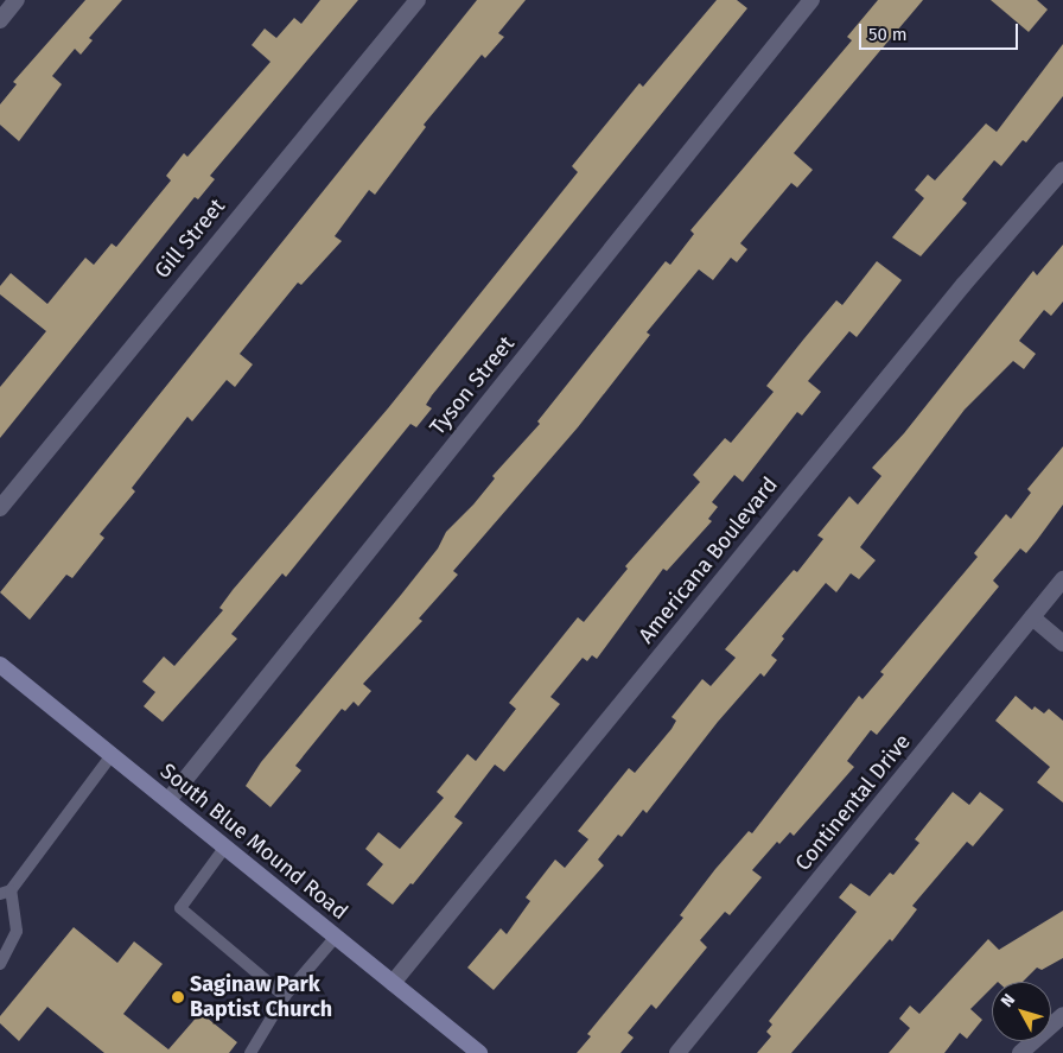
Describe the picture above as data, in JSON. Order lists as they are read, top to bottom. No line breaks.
{"streets":{"main road":["South Blue Mound Road"],"street":["Gill Street","Tyson Street","Americana Boulevard","Continental Drive"]},"crossings":[["Tyson Street","South Blue Mound Road"],["Americana Boulevard","South Blue Mound Road"]],"places":["Saginaw Park Baptist Church"],"scale_bar":"50 m","north":"top left"}
